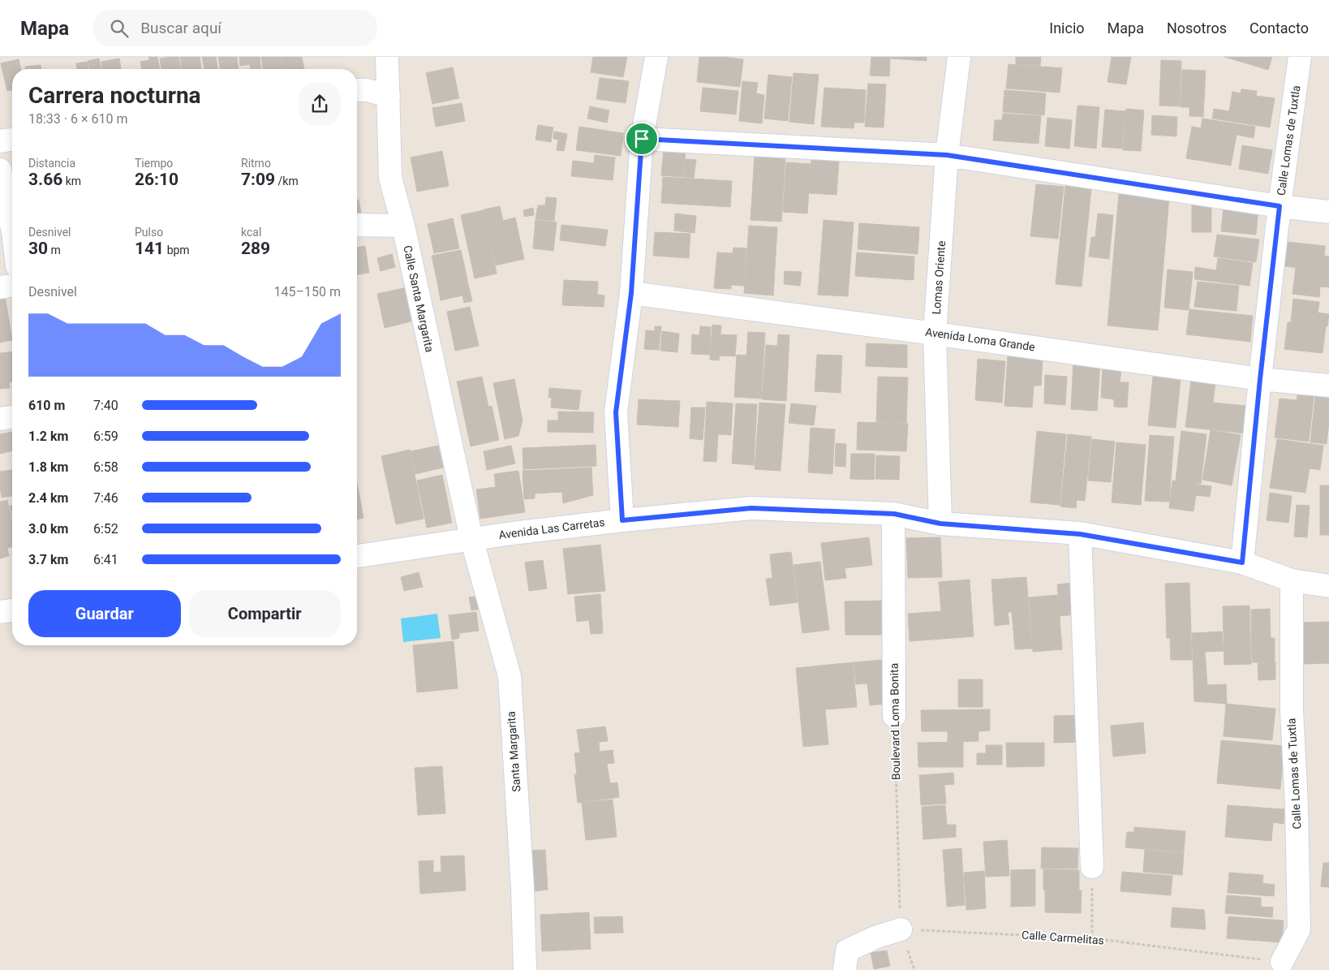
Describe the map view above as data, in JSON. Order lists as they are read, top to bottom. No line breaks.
{"streets":{"street":["Calle Lomas de Tuxtla","Lomas Oriente","Calle Santa Margarita","Avenida Loma Grande","Avenida Las Carretas","Boulevard Loma Bonita","Santa Margarita"],"path":["Calle Carmelitas"]},"crossings":[["Calle Lomas de Tuxtla","Avenida Loma Grande"],["Calle Lomas de Tuxtla","Avenida Las Carretas"],["Calle Lomas de Tuxtla","Calle Carmelitas"],["Lomas Oriente","Avenida Loma Grande"],["Lomas Oriente","Avenida Las Carretas"],["Calle Santa Margarita","Avenida Las Carretas"],["Calle Santa Margarita","Santa Margarita"],["Avenida Las Carretas","Boulevard Loma Bonita"],["Avenida Las Carretas","Santa Margarita"],["Boulevard Loma Bonita","Calle Carmelitas"]],"page":{"header":"Mapa","search":"Buscar aquí","nav":["Inicio","Mapa","Nosotros","Contacto"],"heading":["Carrera nocturna","18:33 · 6 × 610 m"],"stats":[["Distancia","3.66 km"],["Tiempo","26:10"],["Ritmo","7:09 /km"],["Desnivel","30 m"],["Pulso","141 bpm"],["kcal","289"]],"chart":["Desnivel","145–150 m"],"list":[{"name":"610 m","note":"7:40"},{"name":"1.2 km","note":"6:59"},{"name":"1.8 km","note":"6:58"},{"name":"2.4 km","note":"7:46"},{"name":"3.0 km","note":"6:52"},{"name":"3.7 km","note":"6:41"}],"buttons":["Guardar","Compartir"]}}
